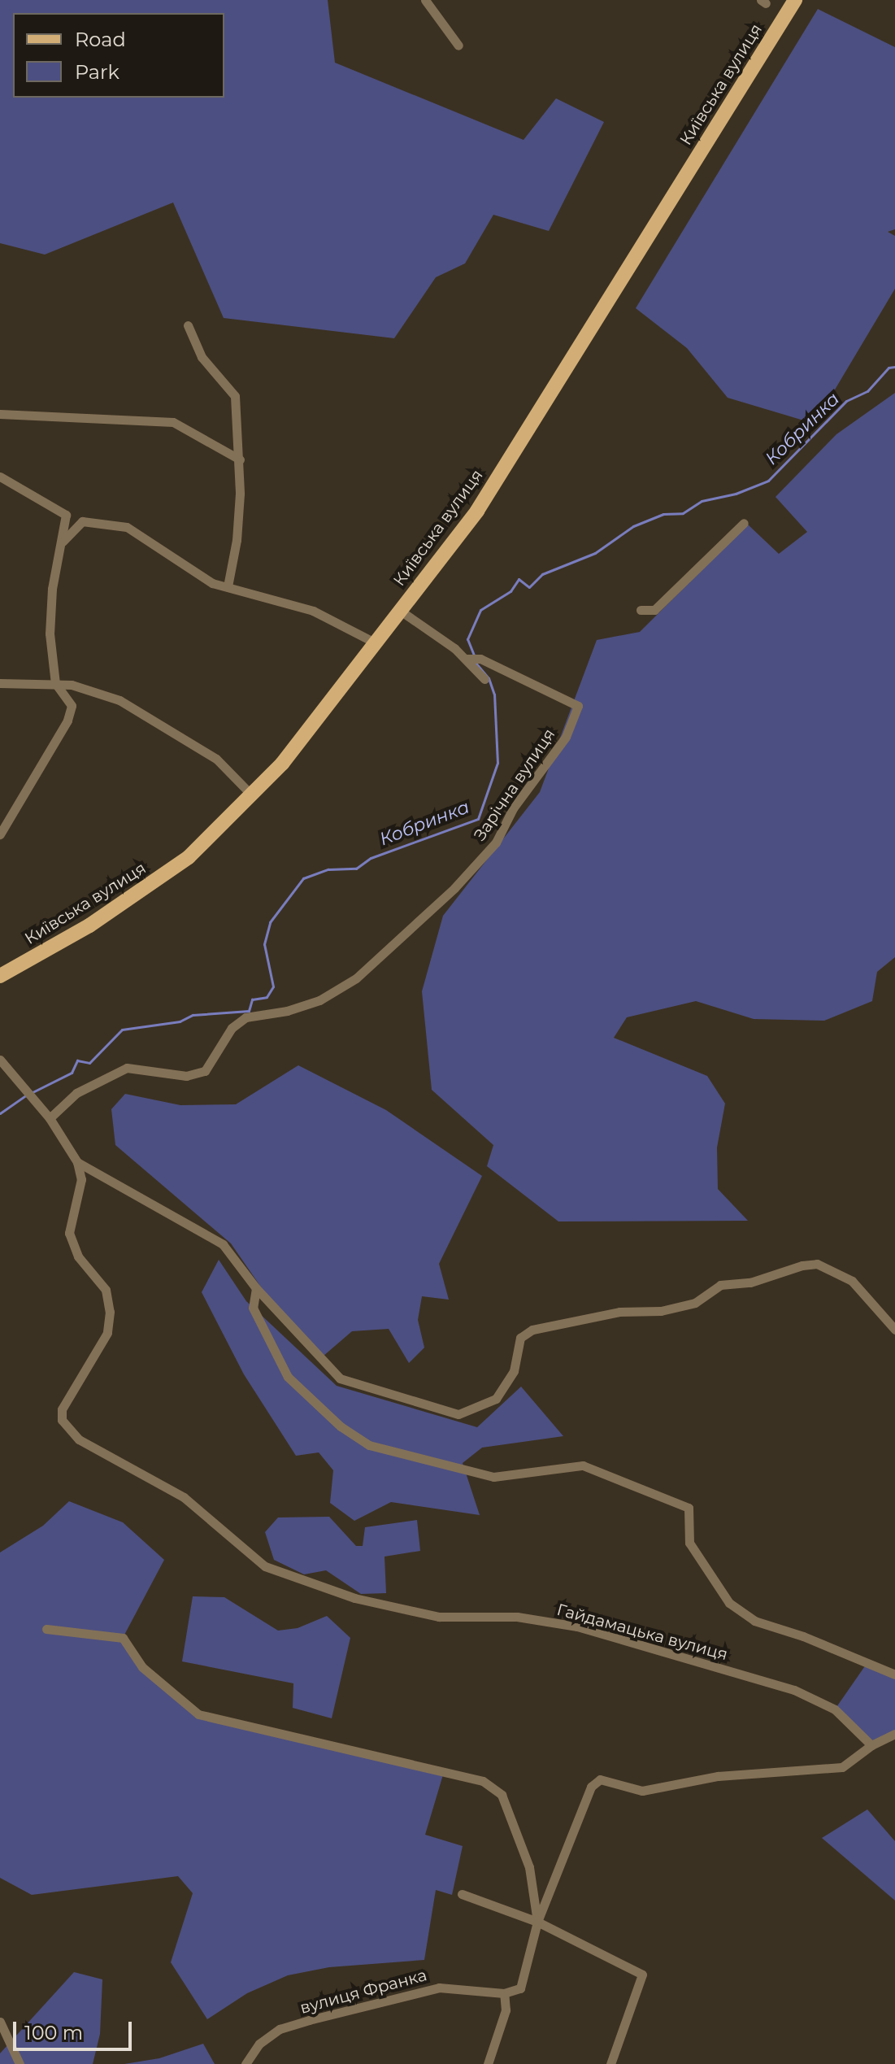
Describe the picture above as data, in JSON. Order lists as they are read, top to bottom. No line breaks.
{"streets":{"main road":["Київська вулиця"],"street":["Зарічна вулиця","Гайдамацька вулиця","вулиця Франка"]},"water":["Кобринка"],"legend":["Road","Park"],"scale_bar":"100 m"}
